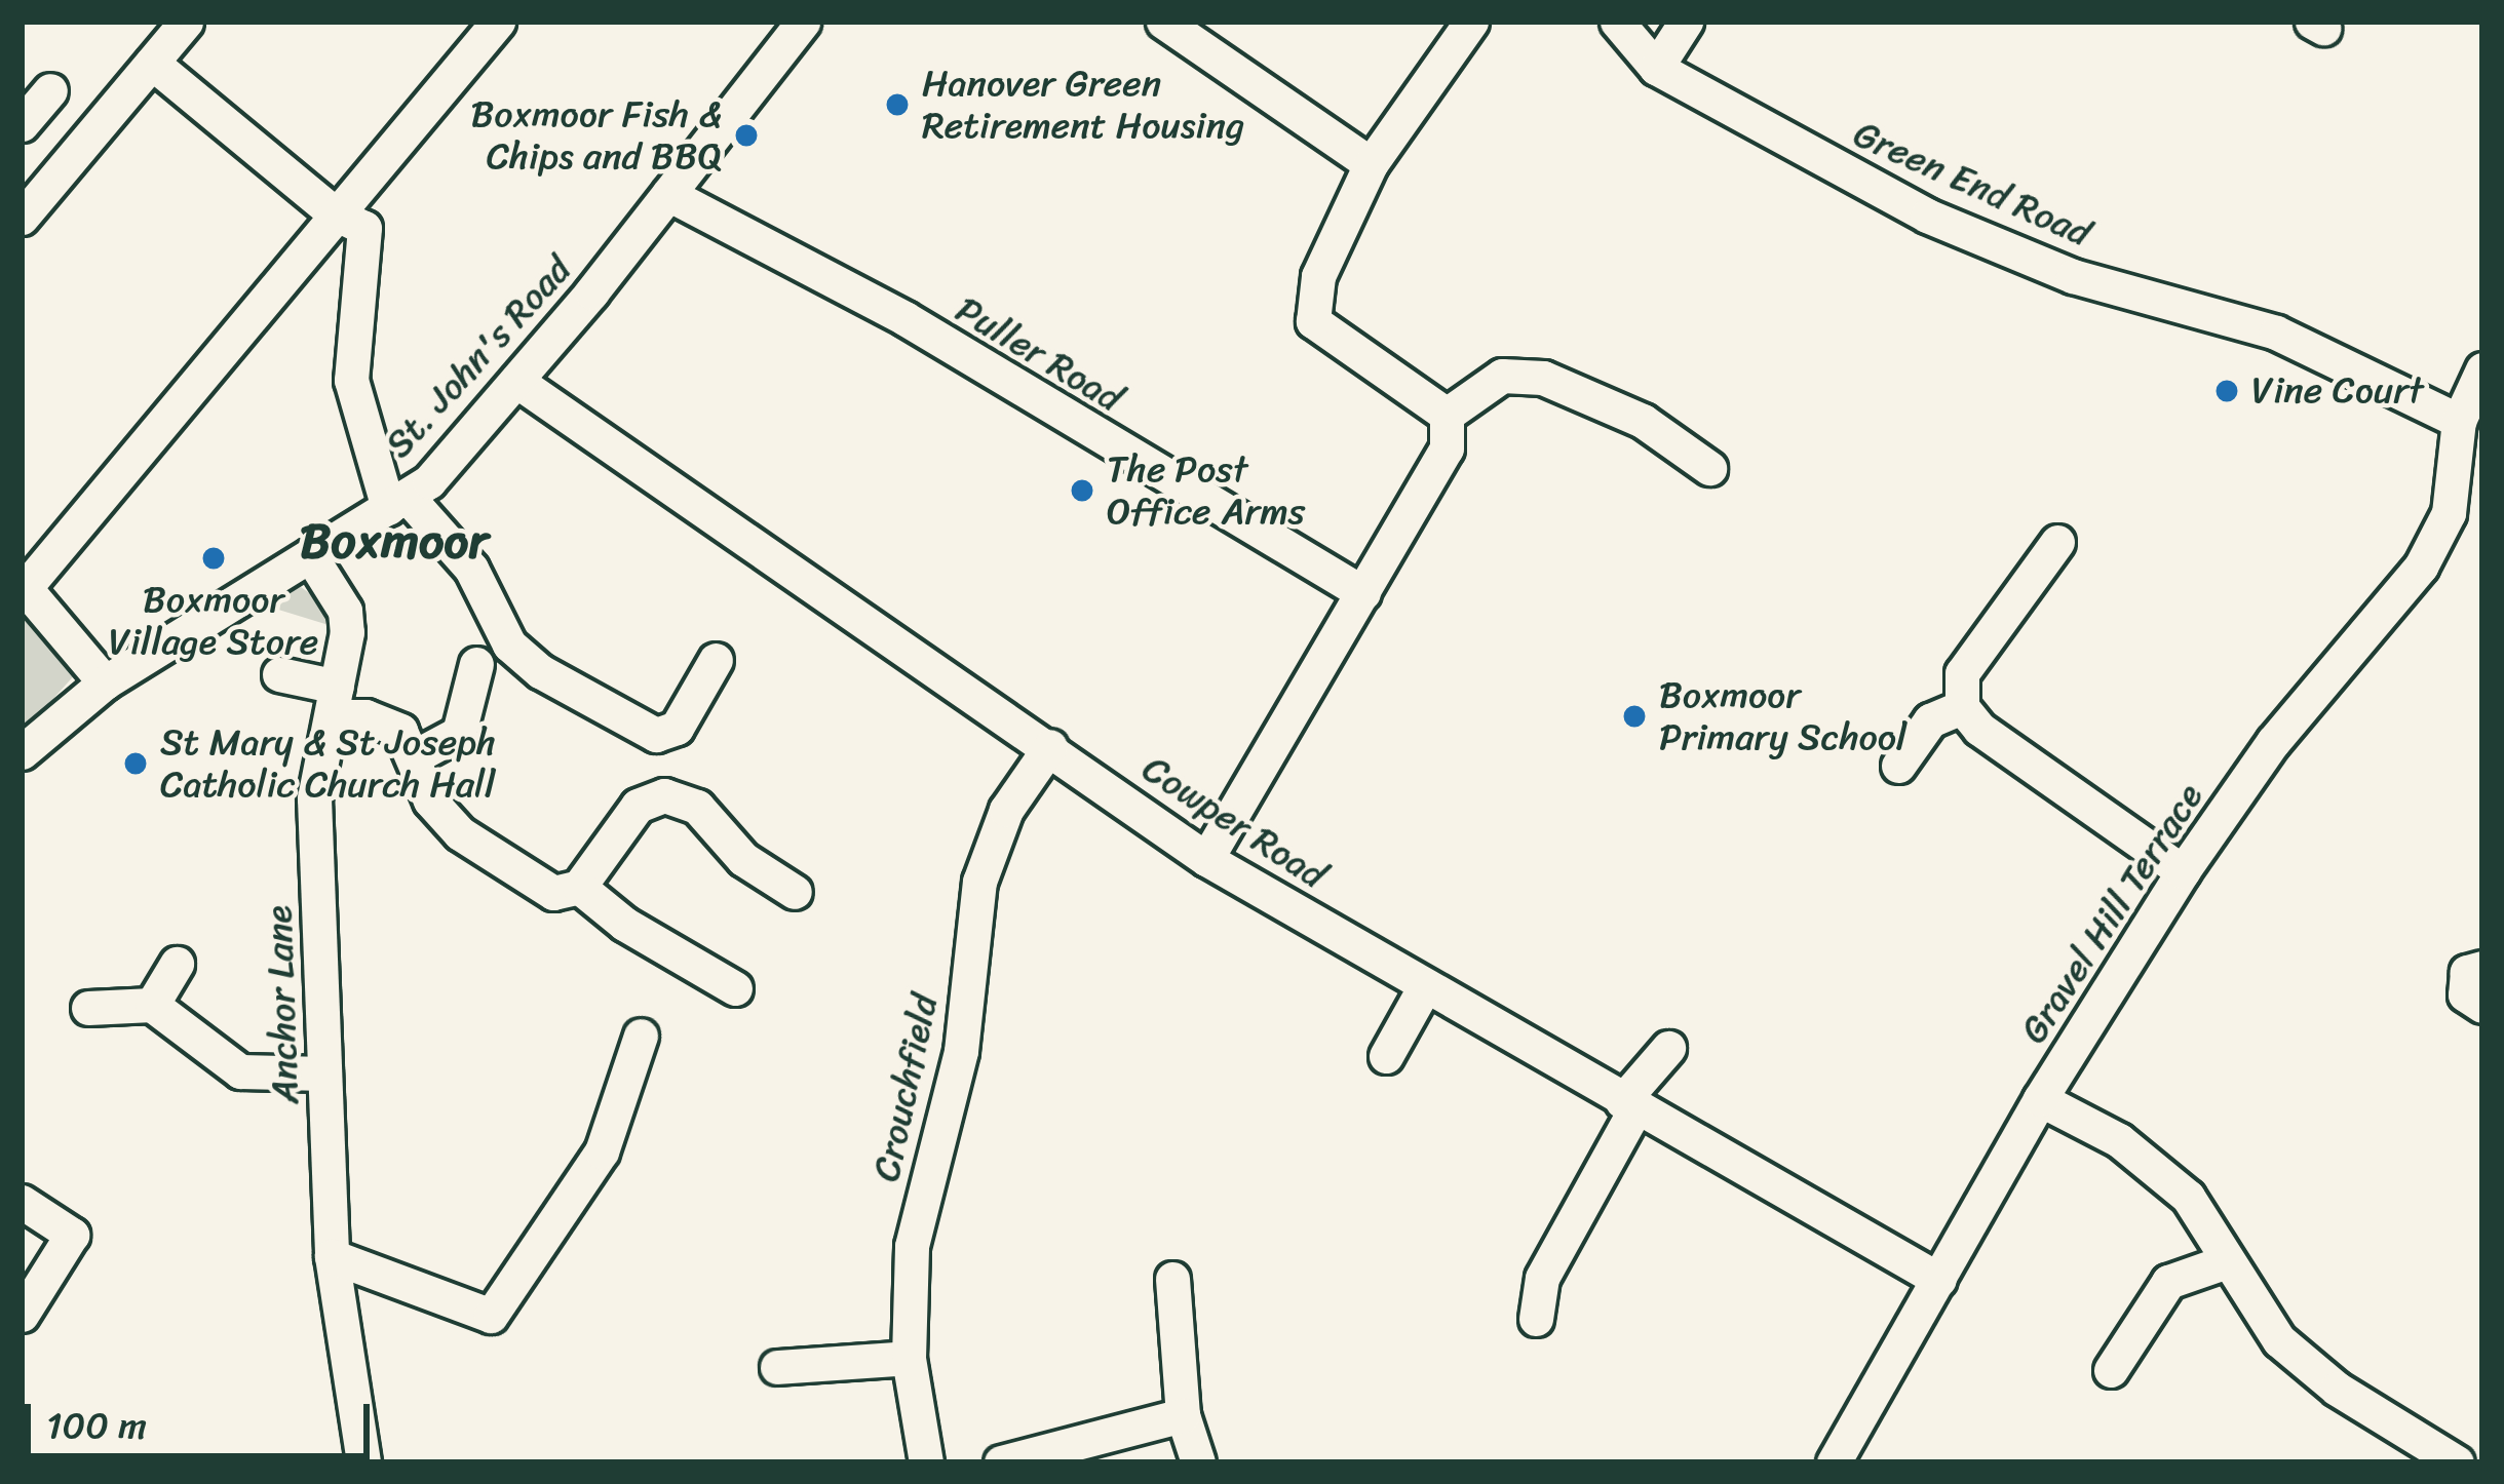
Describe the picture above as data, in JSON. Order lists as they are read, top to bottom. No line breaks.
{"streets":{"street":["Green End Road","Puller Road","St. John's Road","Cowper Road","Gravel Hill Terrace","Anchor Lane","Crouchfield"]},"crossings":[["Green End Road","Gravel Hill Terrace"],["Puller Road","St. John's Road"],["St. John's Road","Cowper Road"],["St. John's Road","Anchor Lane"],["Cowper Road","Gravel Hill Terrace"],["Cowper Road","Crouchfield"]],"districts":["Boxmoor"],"places":["Hanover Green Retirement Housing","Boxmoor Fish & Chips and BBQ","Vine Court","The Post Office Arms","Boxmoor Village Store","Boxmoor Primary School","St Mary & St Joseph Catholic Church Hall"],"scale_bar":"100 m"}
